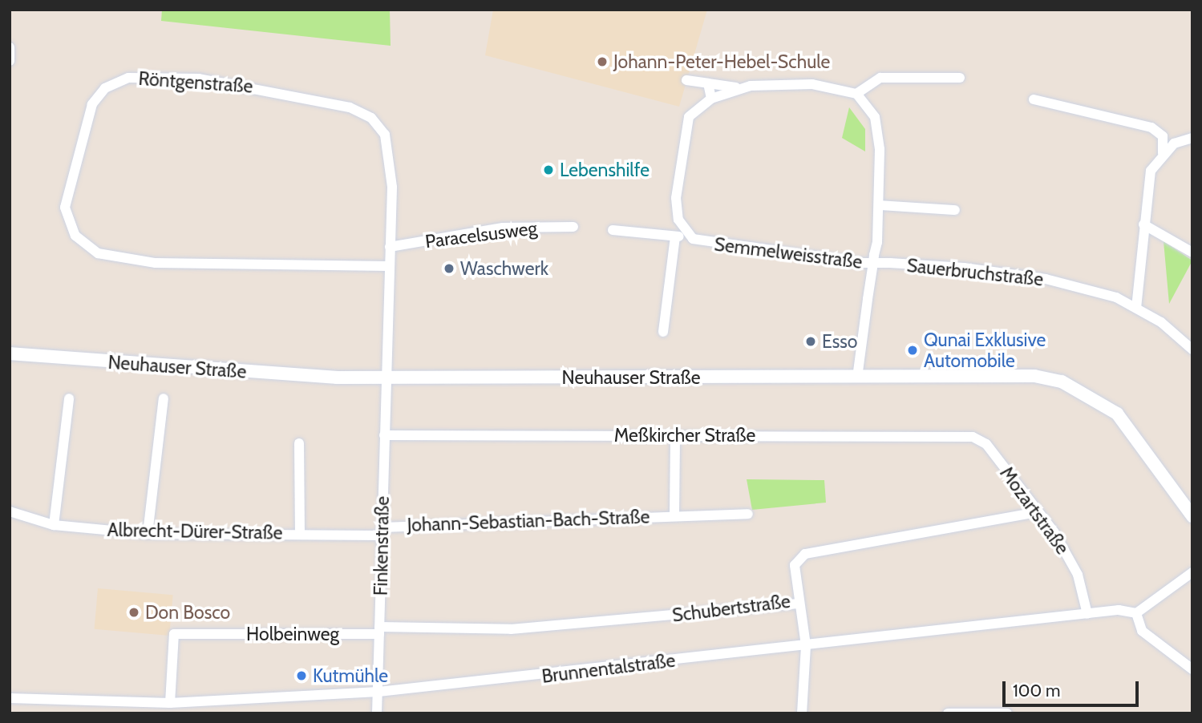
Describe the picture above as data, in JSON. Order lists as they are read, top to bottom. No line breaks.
{"streets":{"street":["Röntgenstraße","Paracelsusweg","Semmelweisstraße","Sauerbruchstraße","Neuhauser Straße","Meßkircher Straße","Mozartstraße","Johann-Sebastian-Bach-Straße","Albrecht-Dürer-Straße","Finkenstraße","Schubertstraße","Holbeinweg","Brunnentalstraße"]},"crossings":[["Röntgenstraße","Paracelsusweg"],["Röntgenstraße","Neuhauser Straße"],["Röntgenstraße","Finkenstraße"],["Semmelweisstraße","Sauerbruchstraße"],["Semmelweisstraße","Neuhauser Straße"],["Neuhauser Straße","Finkenstraße"],["Meßkircher Straße","Mozartstraße"],["Meßkircher Straße","Johann-Sebastian-Bach-Straße"],["Meßkircher Straße","Finkenstraße"],["Mozartstraße","Schubertstraße"],["Mozartstraße","Brunnentalstraße"],["Johann-Sebastian-Bach-Straße","Albrecht-Dürer-Straße"],["Johann-Sebastian-Bach-Straße","Finkenstraße"],["Albrecht-Dürer-Straße","Finkenstraße"],["Finkenstraße","Schubertstraße"],["Finkenstraße","Holbeinweg"],["Finkenstraße","Brunnentalstraße"],["Schubertstraße","Holbeinweg"],["Holbeinweg","Brunnentalstraße"]],"places":["Johann-Peter-Hebel-Schule","Lebenshilfe","Waschwerk","Esso","Qunai Exklusive Automobile","Don Bosco","Kutmühle"],"scale_bar":"100 m"}
